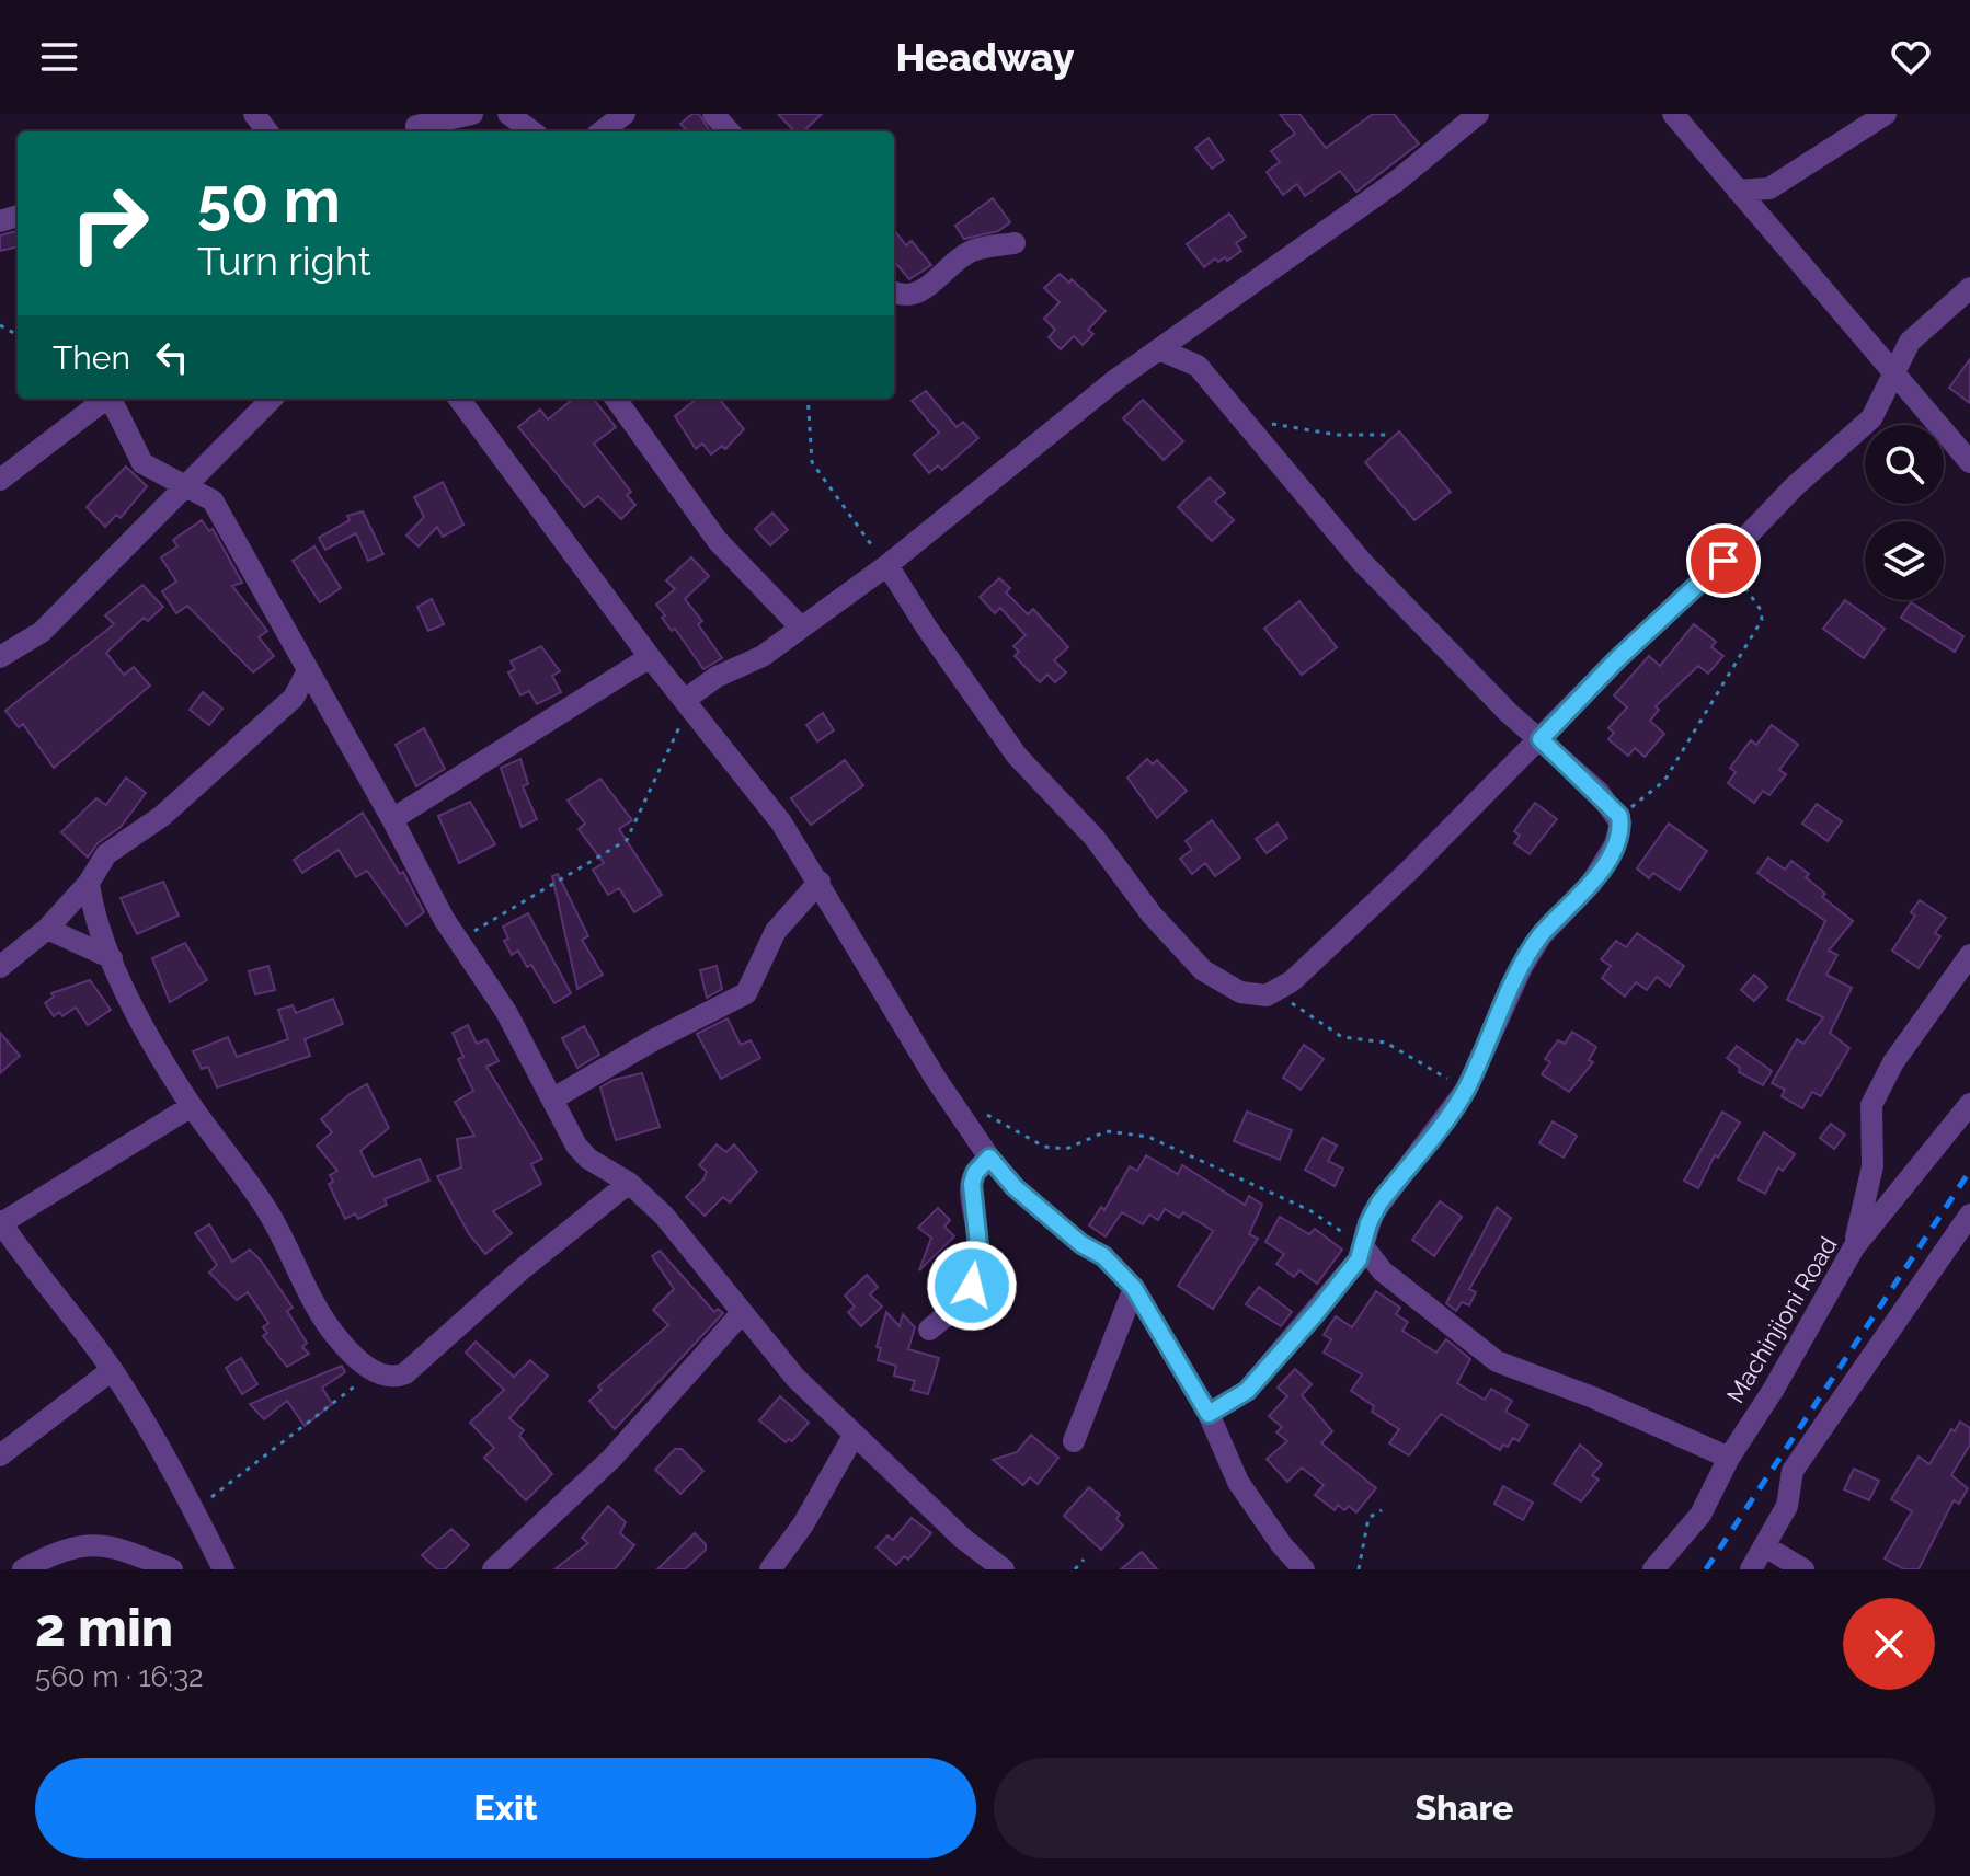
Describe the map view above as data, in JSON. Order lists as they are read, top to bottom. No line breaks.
{"streets":{"street":["Machinjioni Road"]},"page":{"header":"Headway","turn":["50 m","Turn right"],"then":"Then","heading":["2 min","560 m · 16:32"],"buttons":["Exit","Share"]}}
